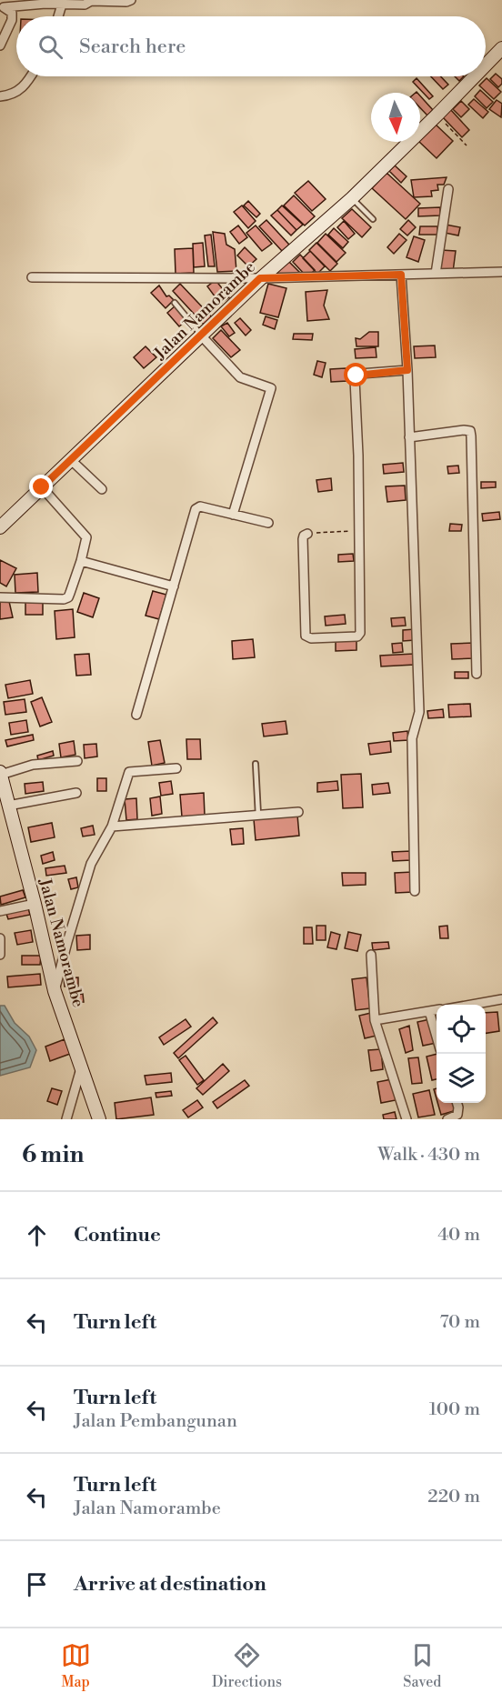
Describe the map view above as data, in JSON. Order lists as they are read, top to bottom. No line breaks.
{"streets":{"main road":["Jalan Namorambe"]},"north":"bottom","page":{"search":"Search here","heading":["6 min","Walk · 430 m"],"list":[["Continue","40 m"],["Turn left","70 m"],["Turn left","Jalan Pembangunan","100 m"],["Turn left","Jalan Namorambe","220 m"],"Arrive at destination"],"nav":["Map","Directions","Saved"]}}
